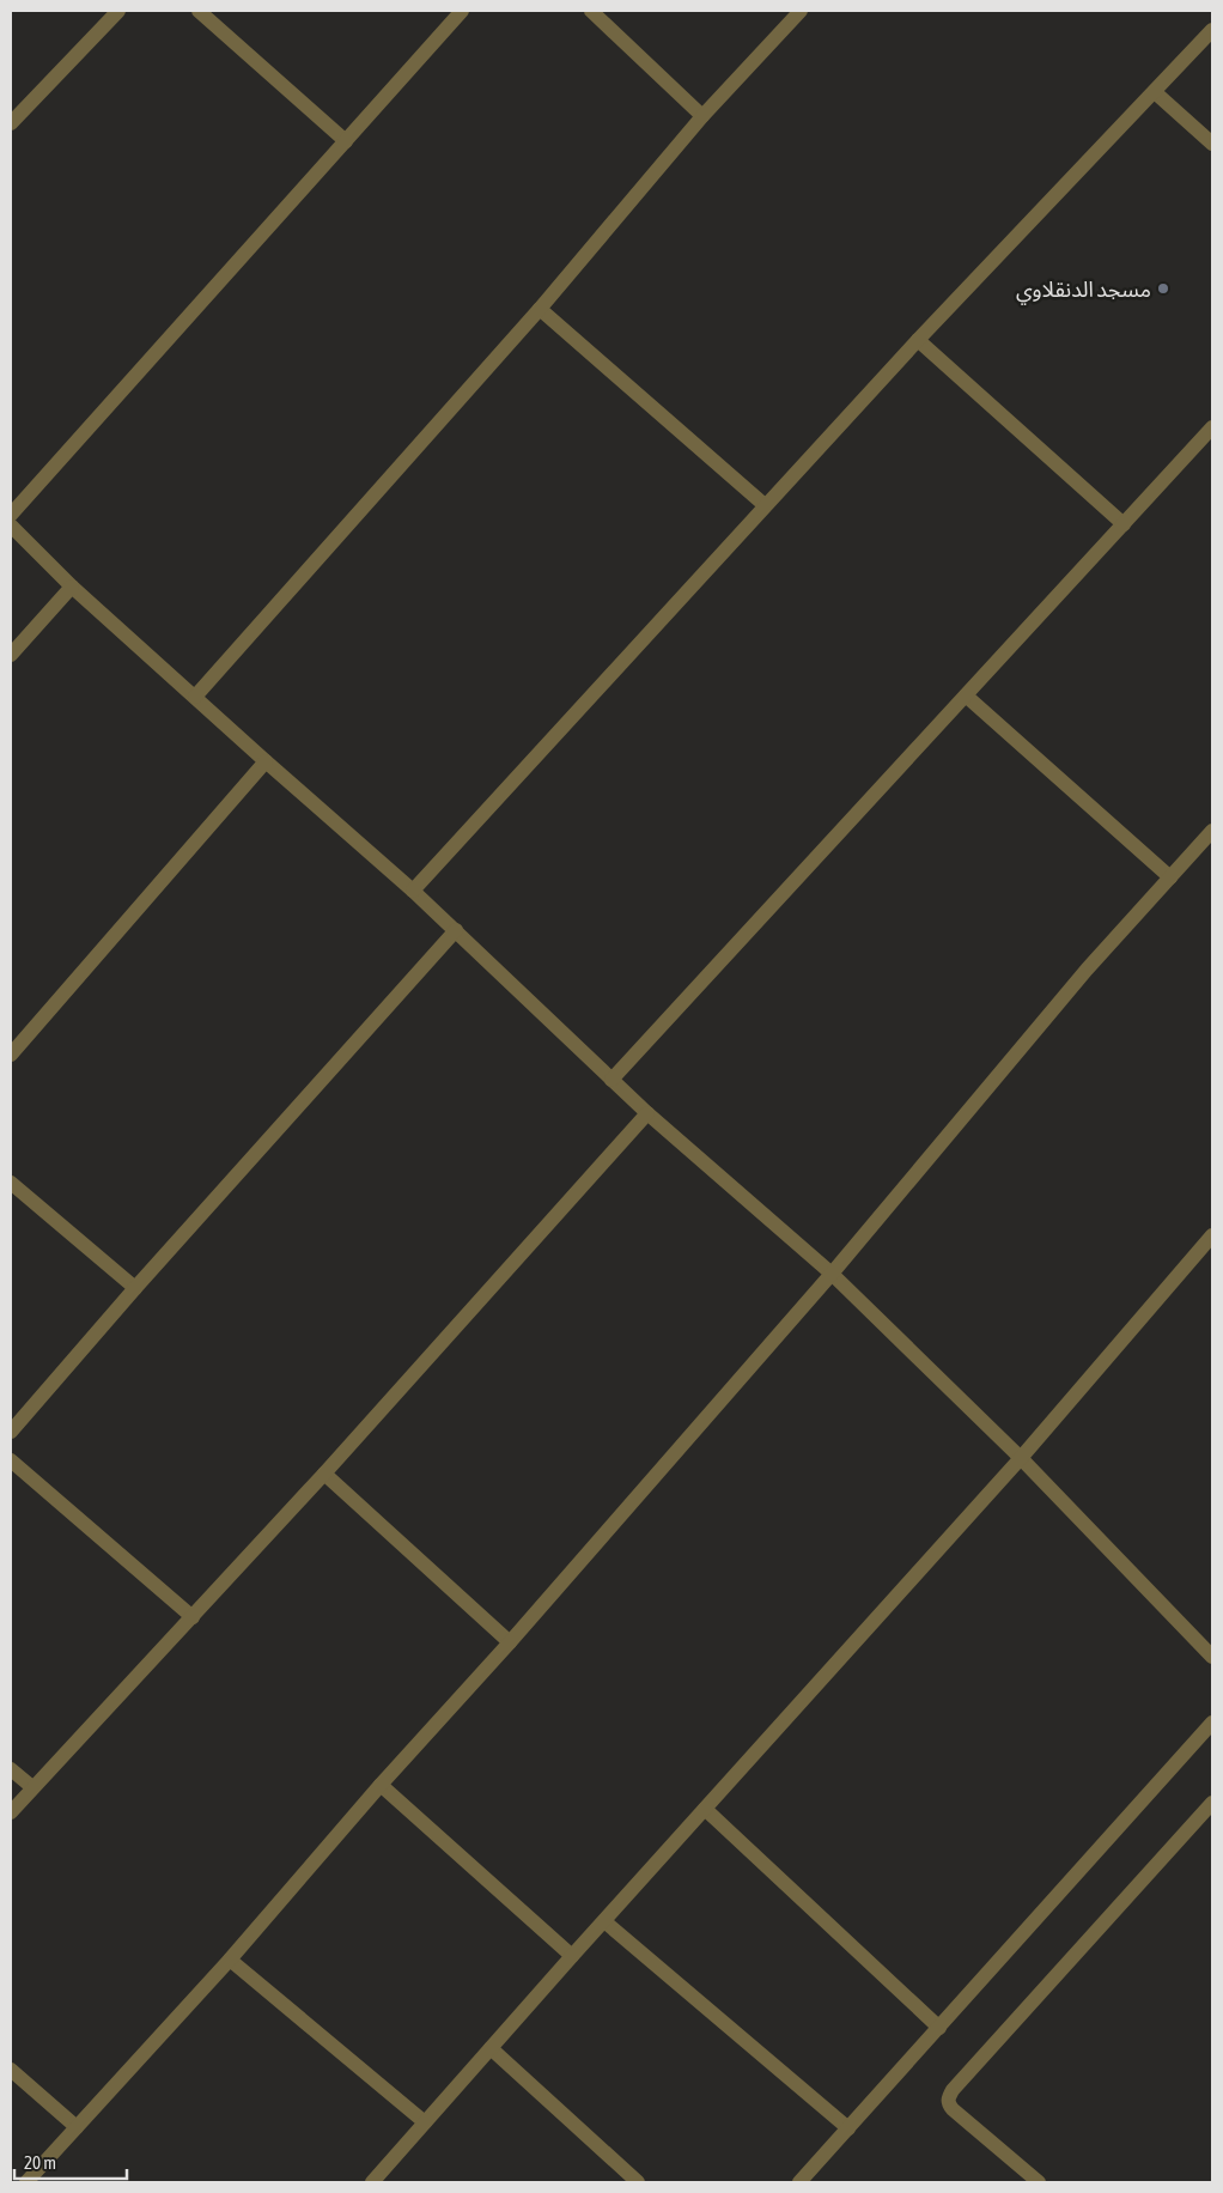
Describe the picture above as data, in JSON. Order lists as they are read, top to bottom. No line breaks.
{"places":["مسجد الدنقلاوي"],"scale_bar":"20 m"}
